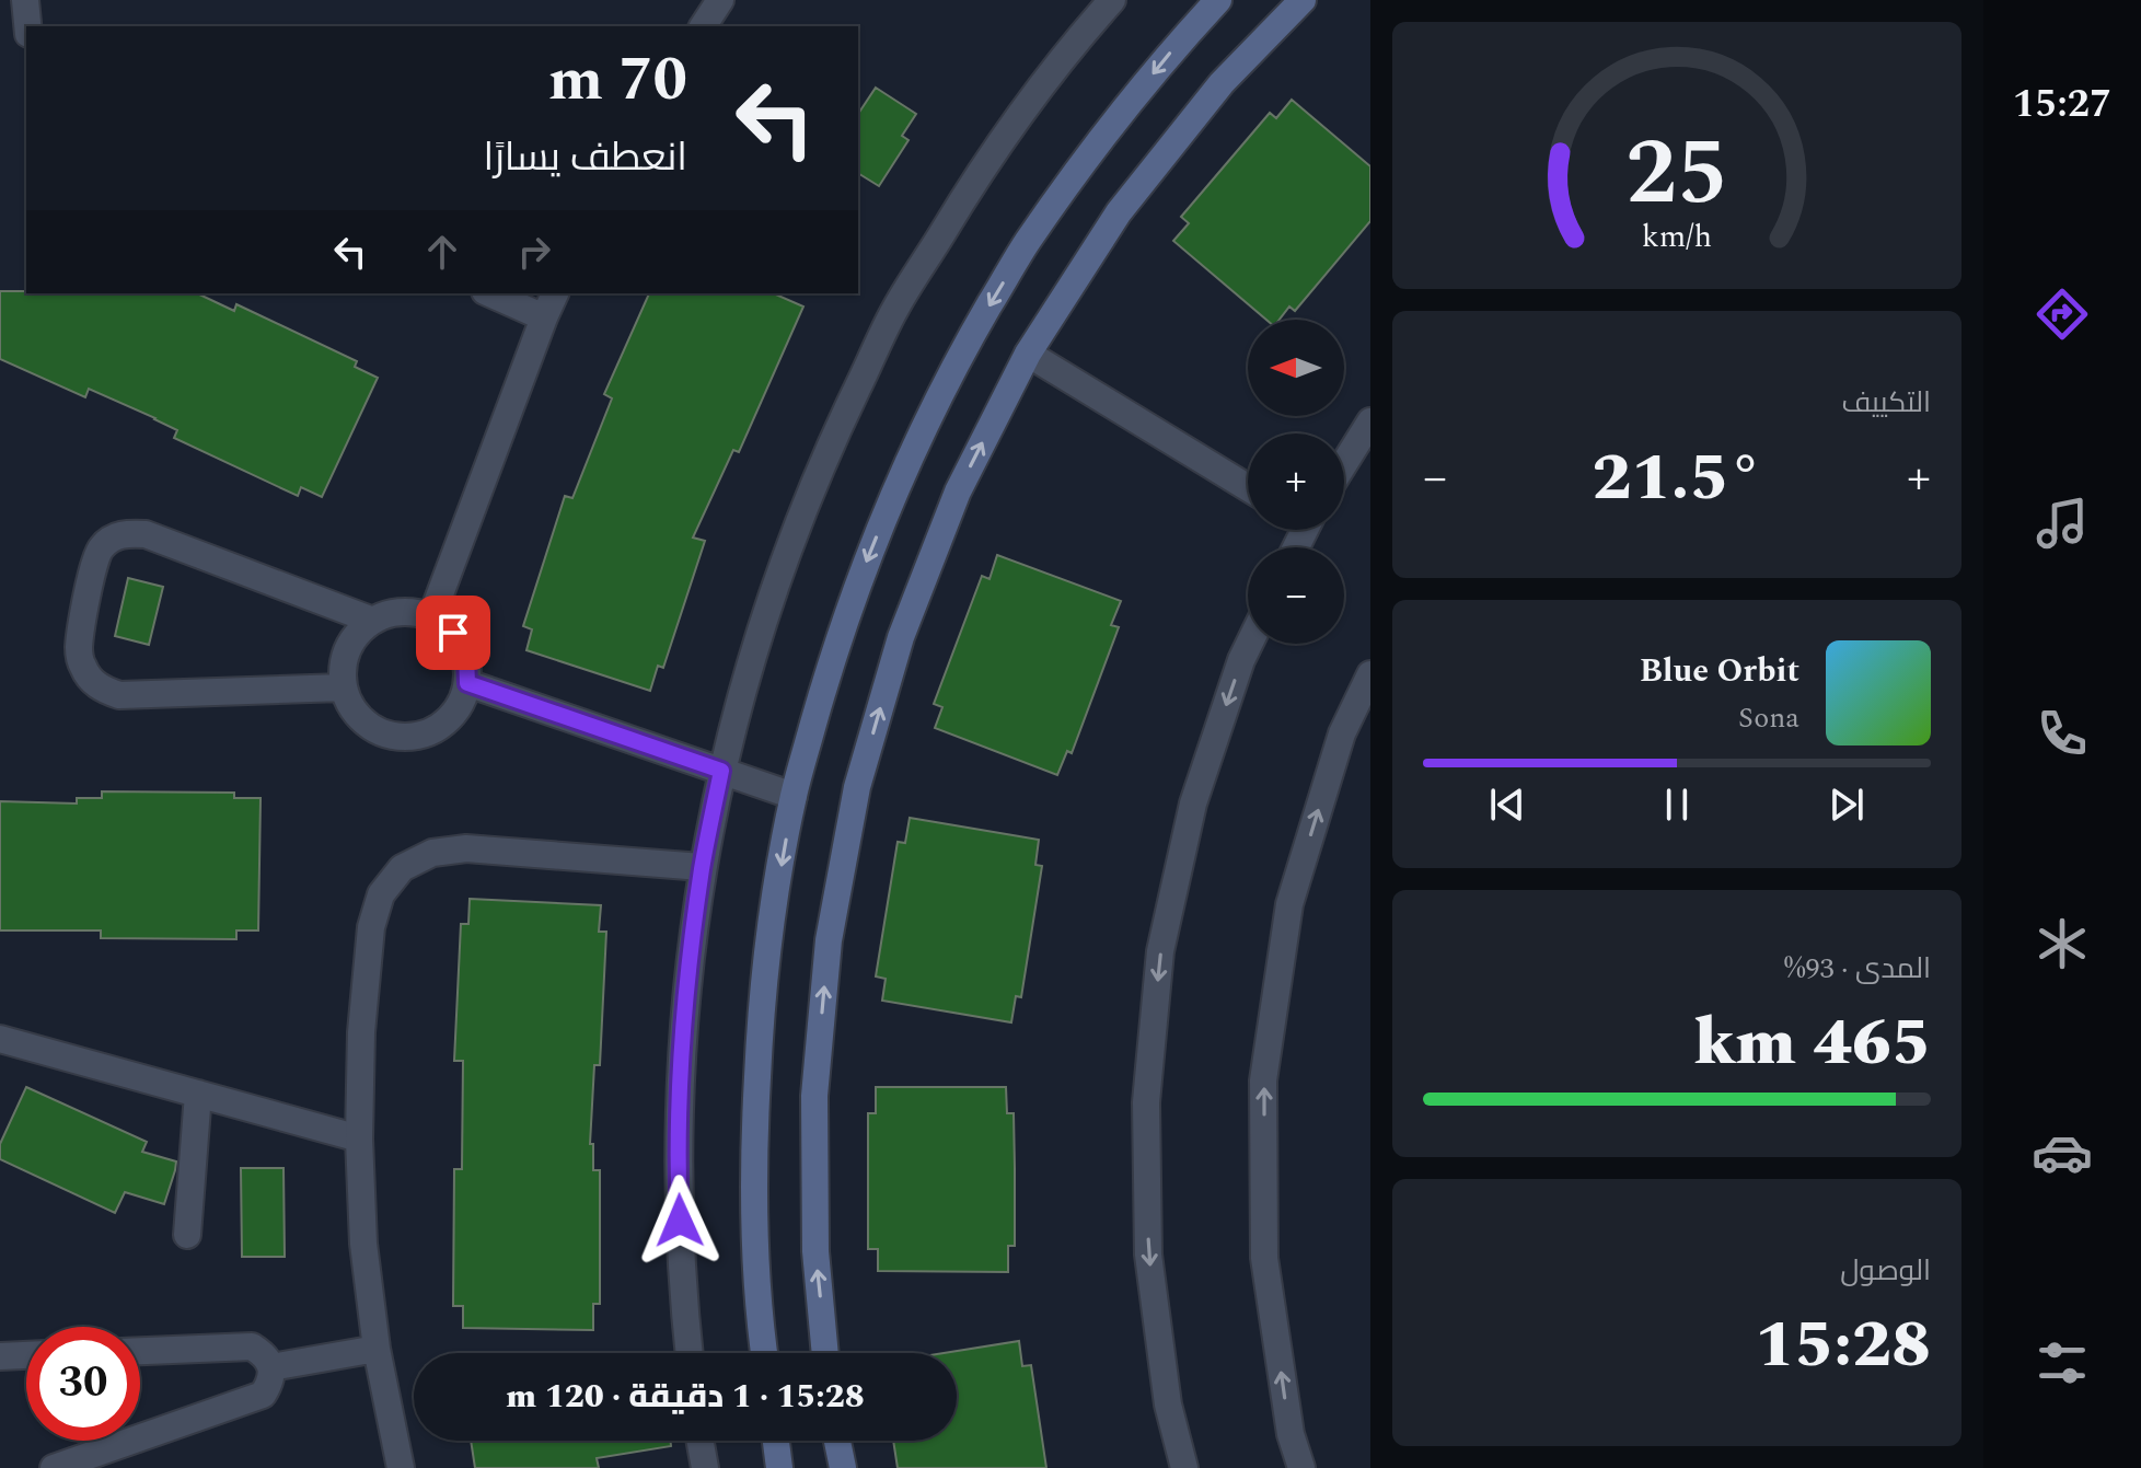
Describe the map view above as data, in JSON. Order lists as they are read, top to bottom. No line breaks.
{"north":"left","page":{"tabs":"15:27","turn":["70 m","انعطف يسارًا"],"tile":["التكييف",["المدى · 93%","465 km"],["الوصول","15:28"]],"map_buttons":["+","−"],"heat":["−","21.5°","+"],"song":["Blue Orbit","Sona"],"limit":"30","trip":"15:28 · 1 دقيقة · 120 m","gauge":["25","km/h"]}}
